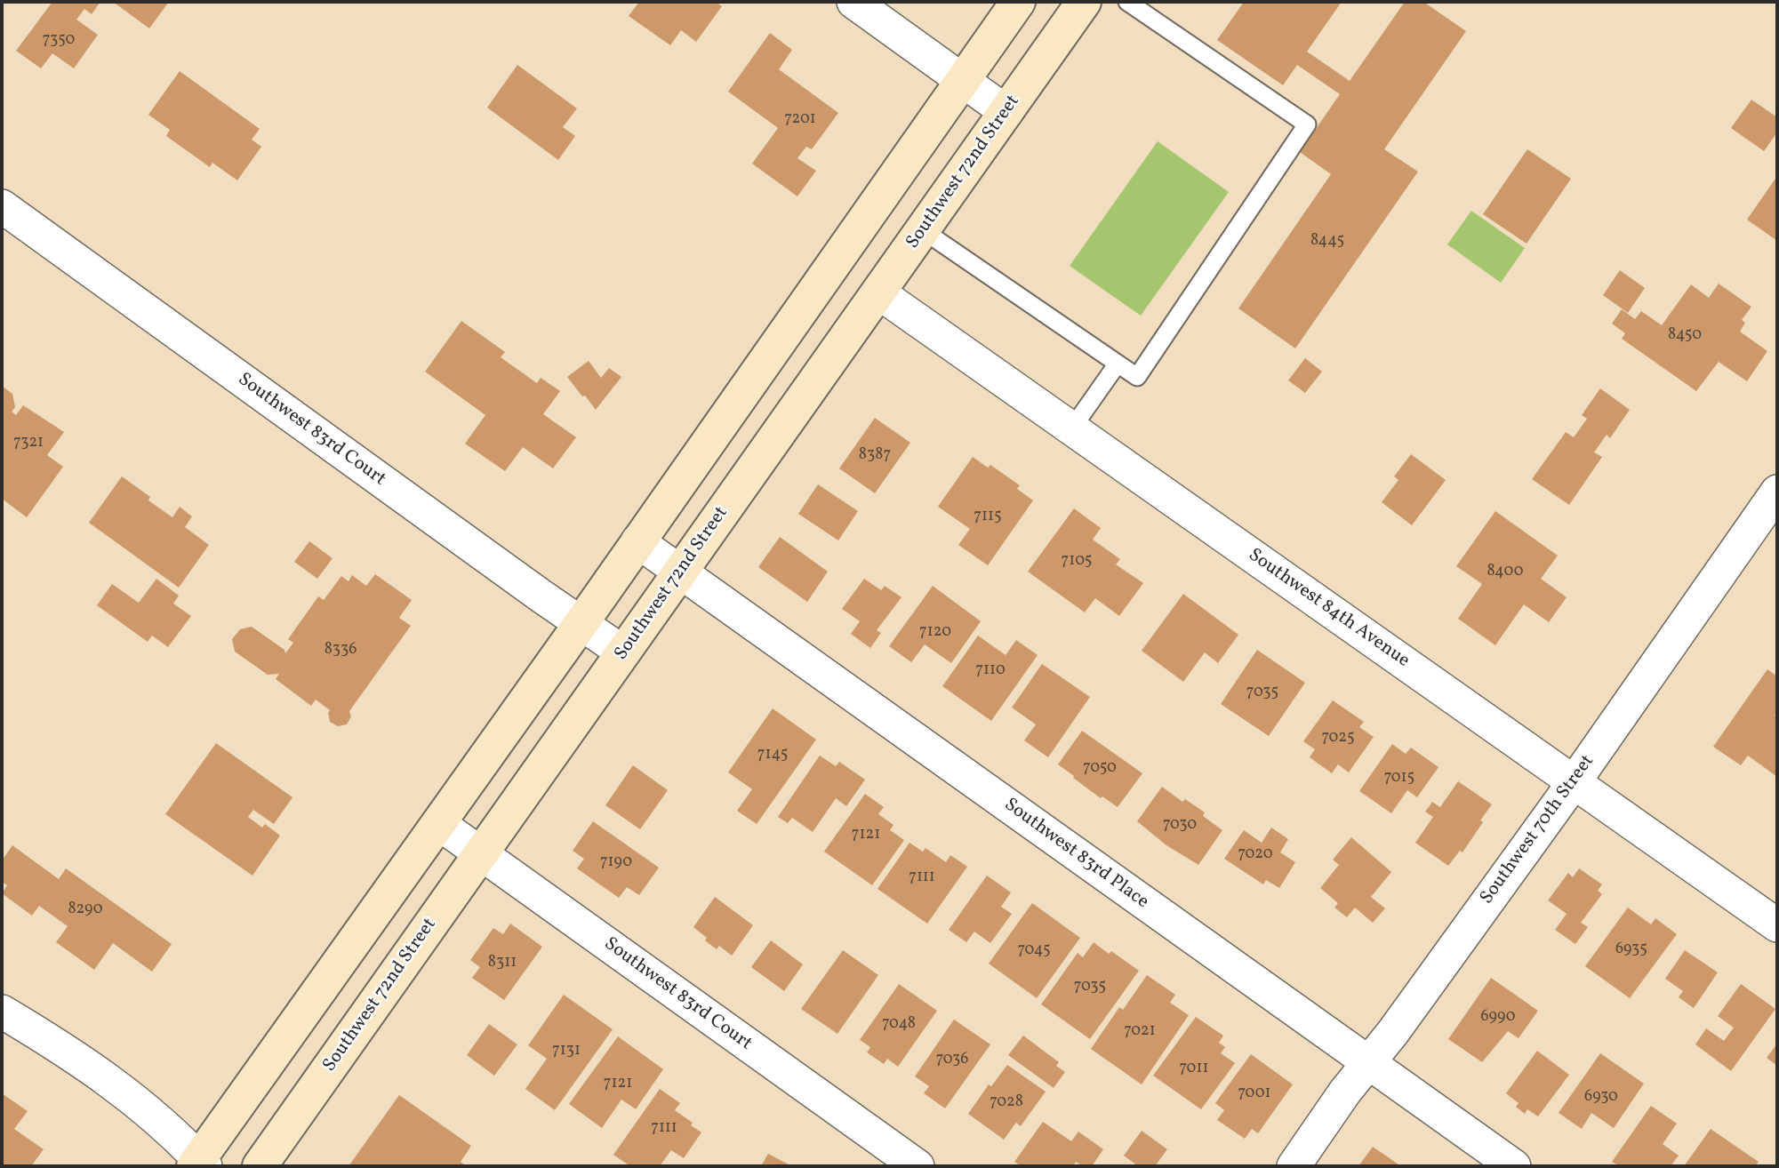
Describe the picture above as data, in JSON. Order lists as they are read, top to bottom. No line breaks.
{"streets":{"main road":["Southwest 72nd Street"],"street":["Southwest 83rd Court","Southwest 84th Avenue","Southwest 70th Street","Southwest 83rd Place"]},"crossings":[["Southwest 72nd Street","Southwest 83rd Court"],["Southwest 72nd Street","Southwest 84th Avenue"],["Southwest 72nd Street","Southwest 83rd Place"],["Southwest 84th Avenue","Southwest 70th Street"],["Southwest 70th Street","Southwest 83rd Place"]],"house_numbers":["7350","7201","8445","8450","7321","8387","7115","7105","8400","7120","8336","7110","7035","7025","7145","7050","7015","7030","7121","7020","7190","7111","8290","6935","7045","8311","7035","6990","7048","7021","7131","7036","7011","7121","7001","6930","7028","7111"]}
